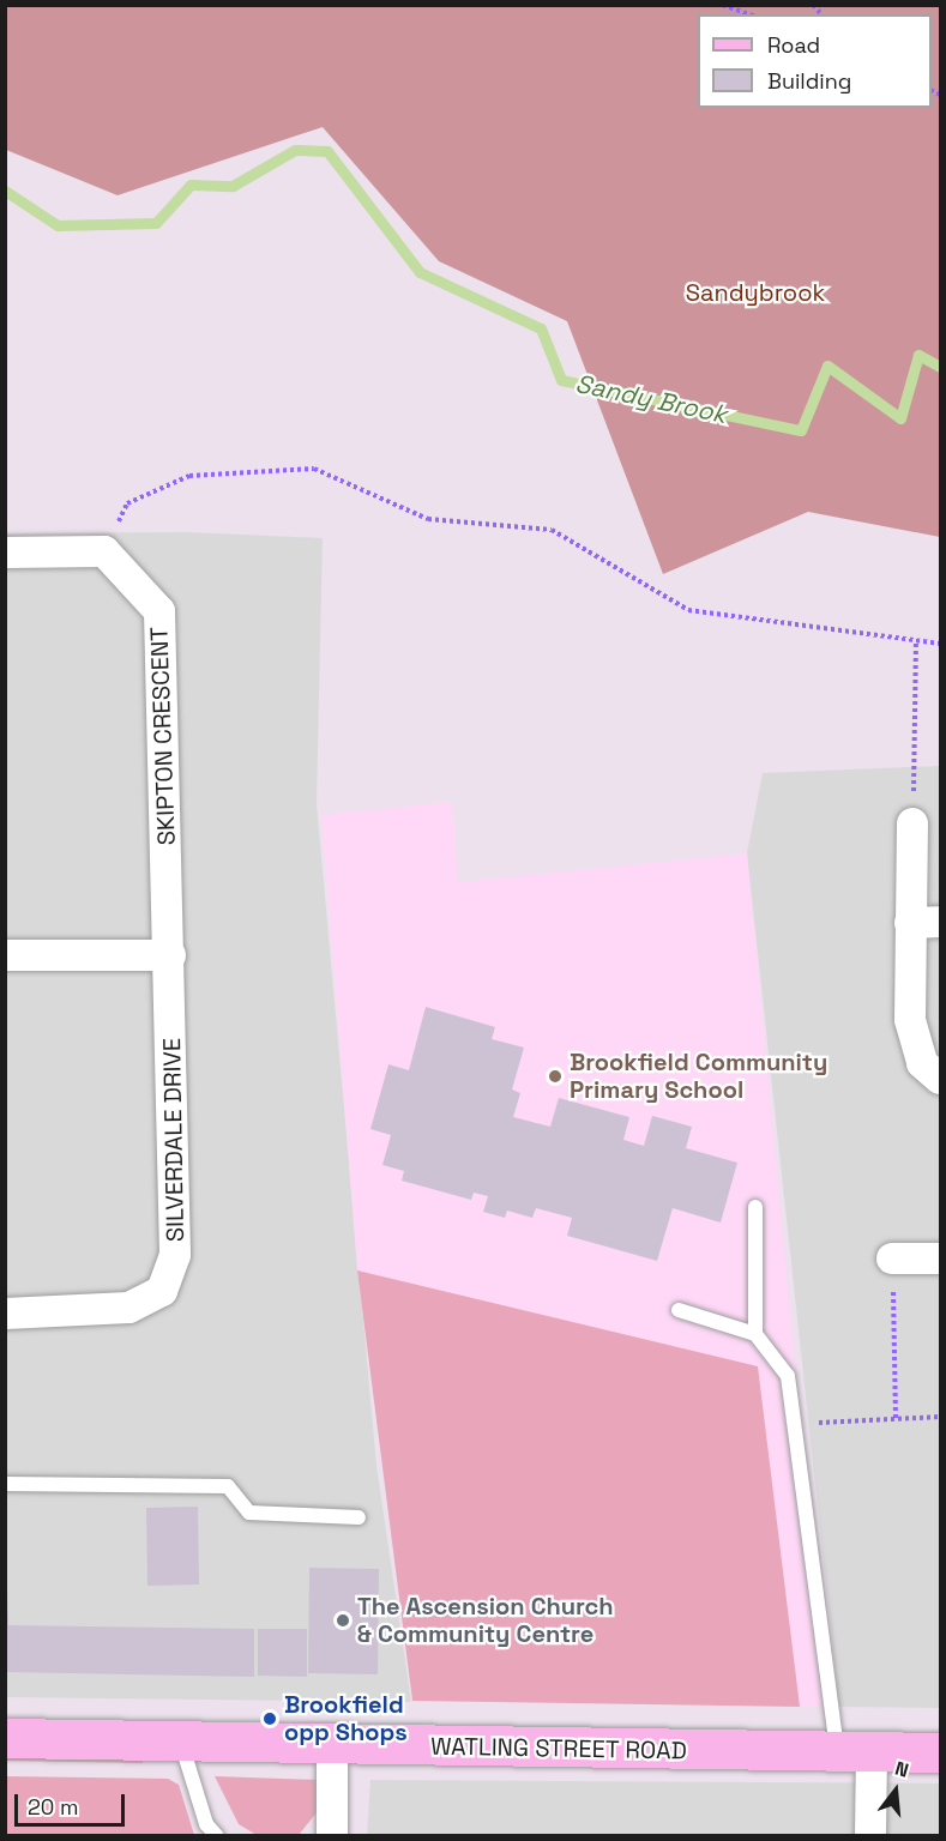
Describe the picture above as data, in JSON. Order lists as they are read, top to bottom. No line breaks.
{"streets":{"street":["SKIPTON CRESCENT","SILVERDALE DRIVE","WATLING STREET ROAD"]},"crossings":[["SKIPTON CRESCENT","SILVERDALE DRIVE"]],"water":["Sandy Brook"],"parks":["Sandybrook"],"places":["Brookfield Community Primary School","The Ascension Church & Community Centre","Brookfield opp Shops"],"legend":["Road","Building"],"scale_bar":"20 m","north":"top"}
